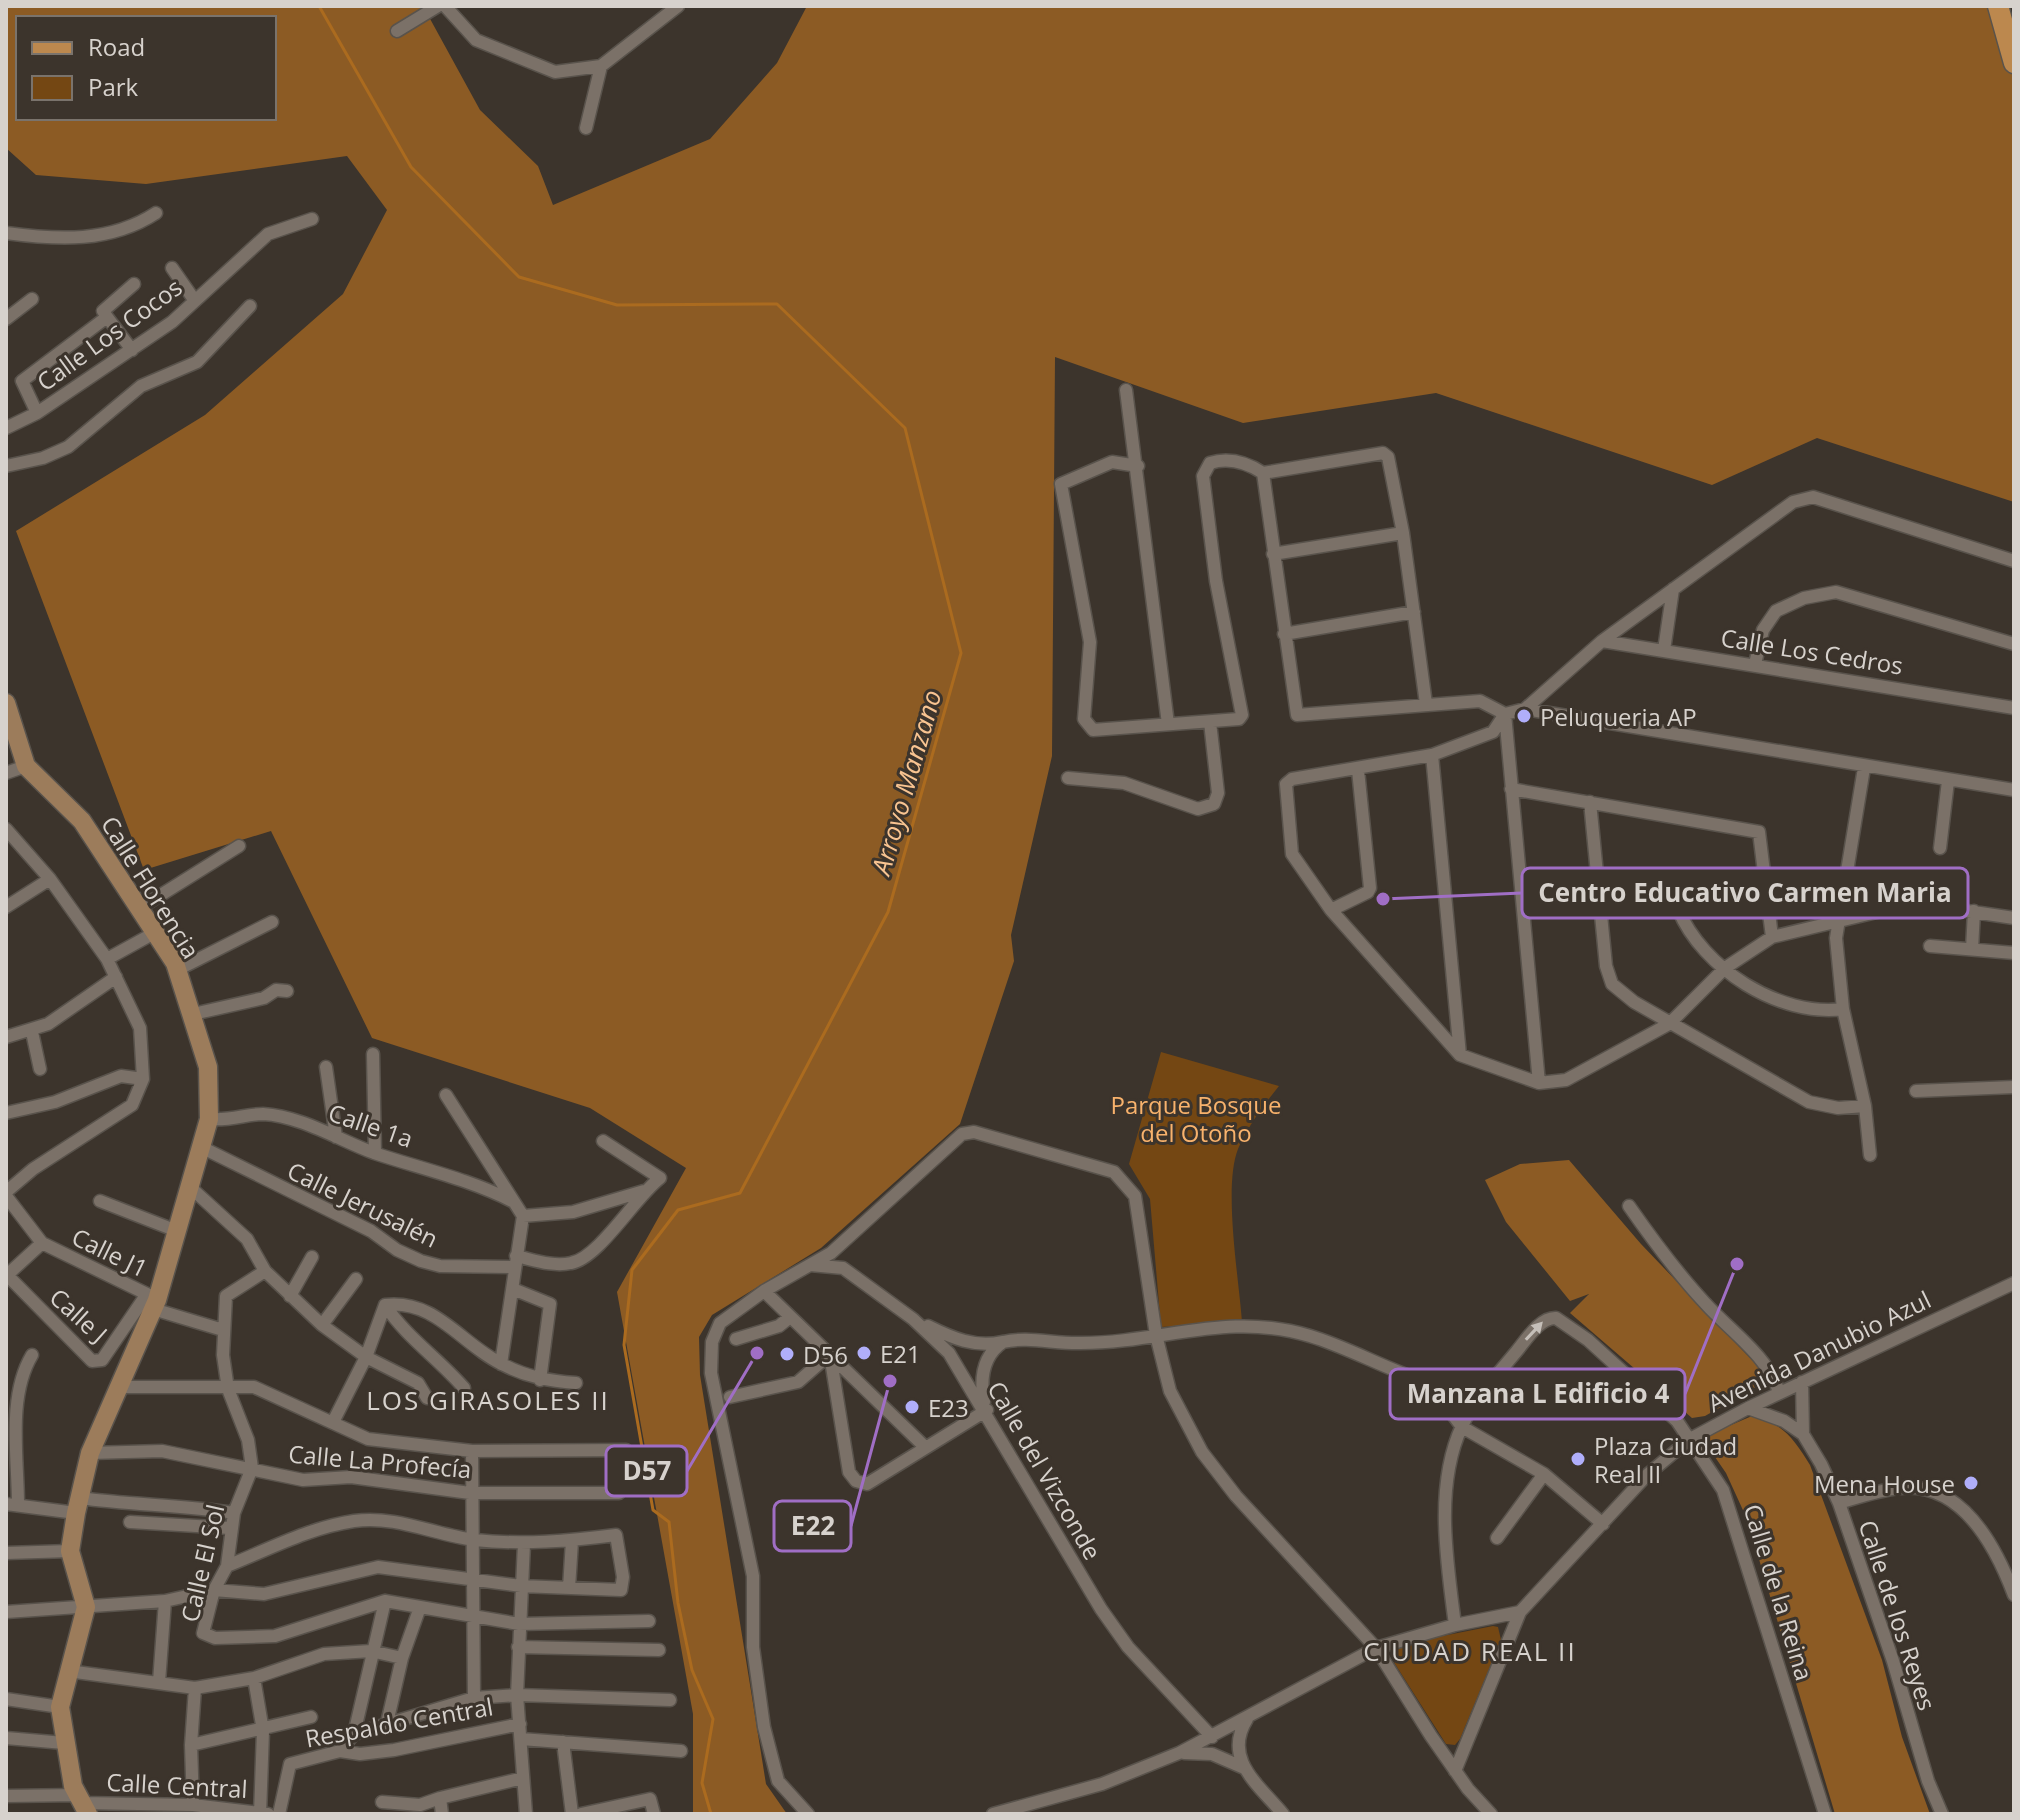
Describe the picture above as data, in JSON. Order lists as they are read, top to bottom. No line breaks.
{"streets":{"street":["Calle Los Cocos","Calle Los Cedros","Calle Florencia","Calle 1a","Calle Jerusalén","Calle J1","Calle J","Avenida Danubio Azul","Calle La Profecía","Calle del Vizconde","Calle El Sol","Calle de la Reina","Calle de los Reyes","Respaldo Central","Calle Central"]},"crossings":[["Calle Florencia","Calle 1a"],["Calle Florencia","Calle Jerusalén"],["Calle Florencia","Calle J1"],["Calle Florencia","Calle J"],["Calle Florencia","Calle La Profecía"],["Calle J1","Calle J"],["Avenida Danubio Azul","Calle de la Reina"],["Avenida Danubio Azul","Calle de los Reyes"],["Calle La Profecía","Calle El Sol"]],"districts":["LOS GIRASOLES II","CIUDAD REAL II"],"water":["Arroyo Manzano"],"parks":["Parque Bosque del Otoño"],"places":["Peluqueria AP","Centro Educativo Carmen Maria","Manzana L Edificio 4","D57","E21","D56","E22","E23","Plaza Ciudad Real II","Mena House"],"legend":["Road","Park"]}
